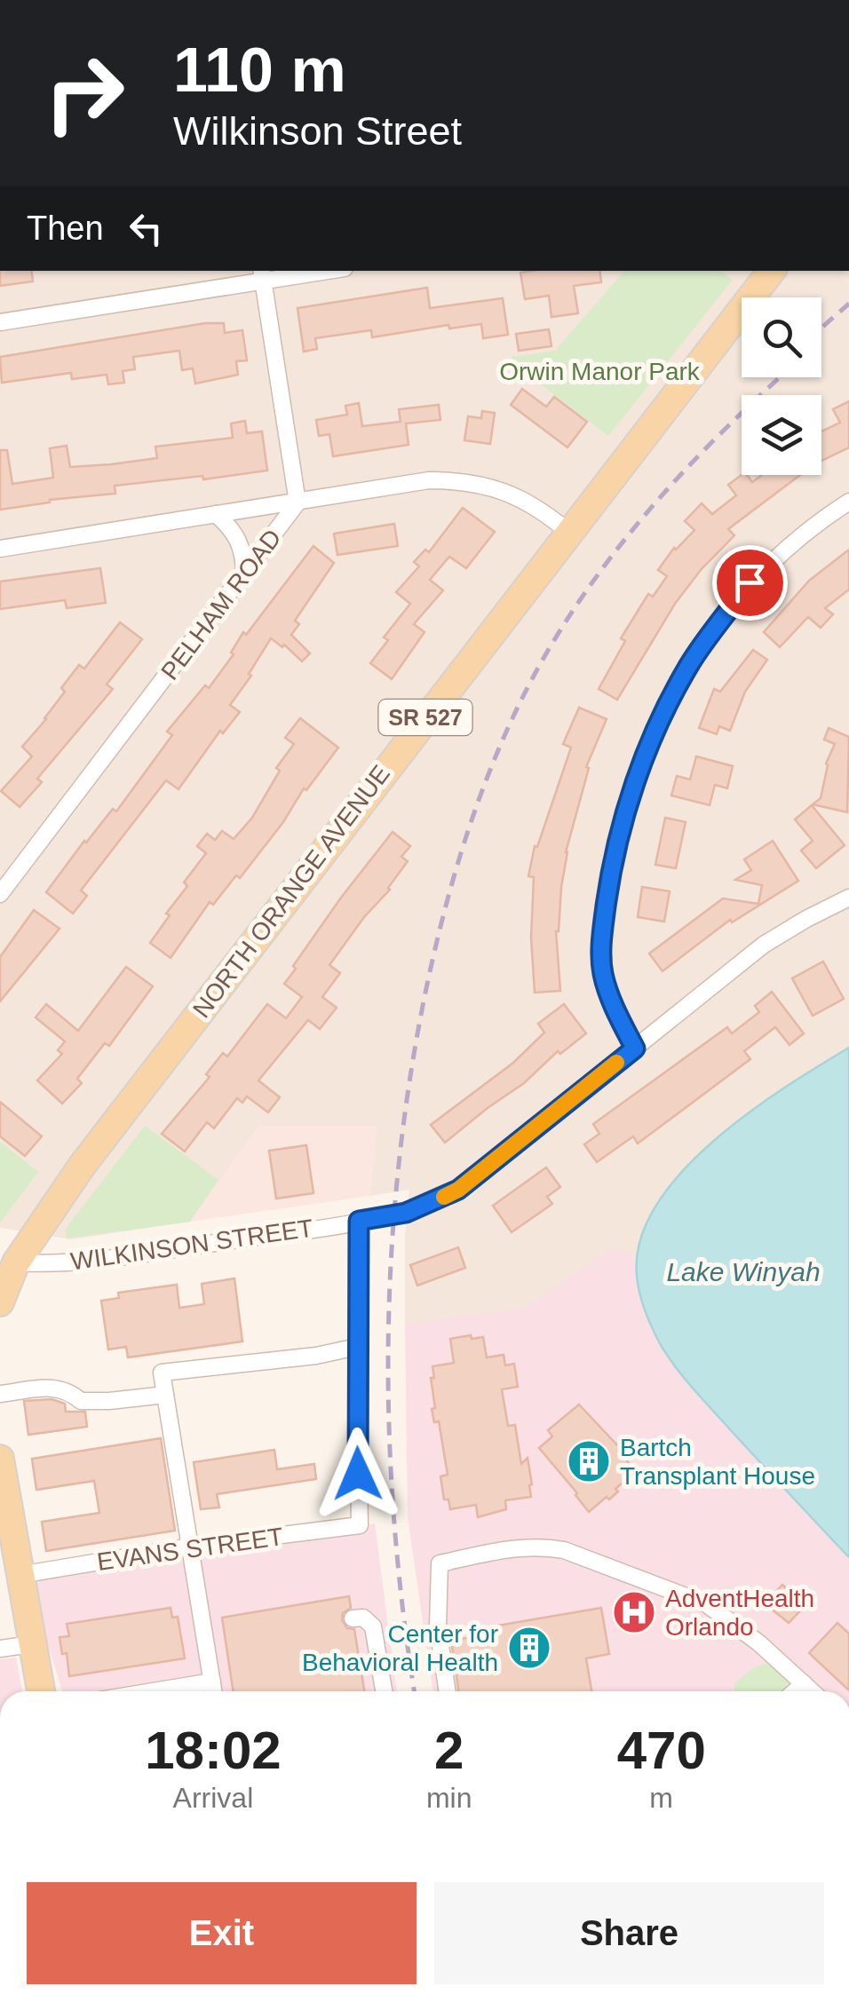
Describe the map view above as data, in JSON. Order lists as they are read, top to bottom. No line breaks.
{"streets":{"main road":["SR 527","NORTH ORANGE AVENUE"],"street":["PELHAM ROAD","WILKINSON STREET","EVANS STREET"]},"crossings":[["NORTH ORANGE AVENUE","WILKINSON STREET"]],"water":["Lake Winyah"],"parks":["Orwin Manor Park"],"places":{"building":["Bartch Transplant House","Center for Behavioral Health"],"hospital":["AdventHealth Orlando"]},"page":{"turn":["110 m","Wilkinson Street"],"then":"Then","eta":["18:02","Arrival","2","min","470","m"],"buttons":["Exit","Share"]}}
